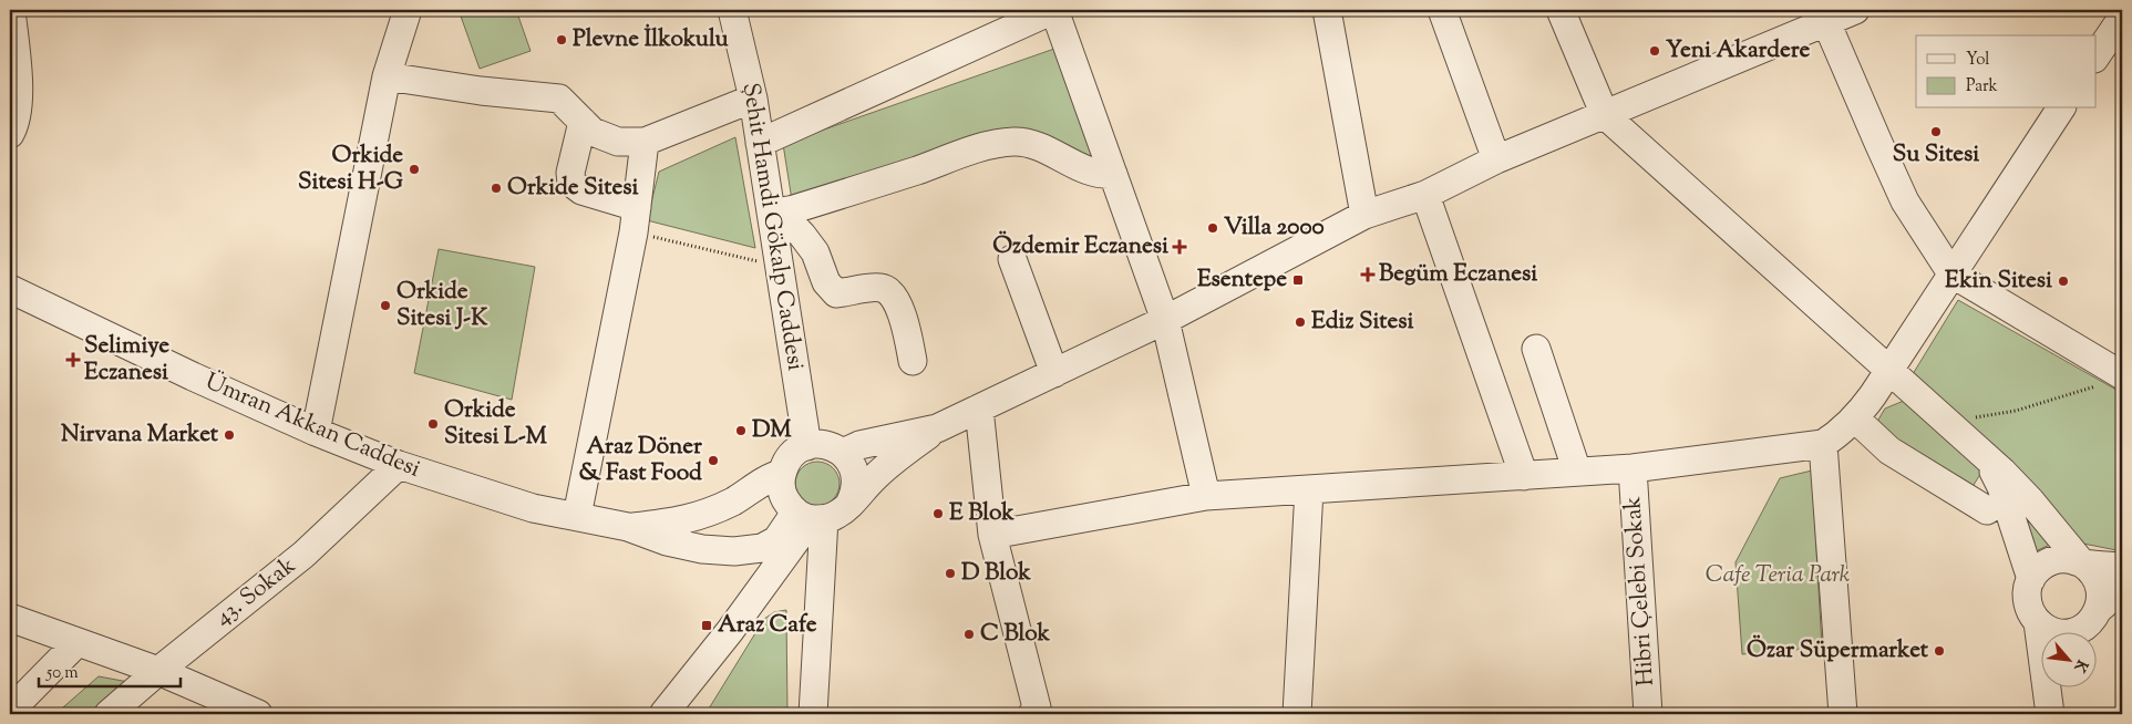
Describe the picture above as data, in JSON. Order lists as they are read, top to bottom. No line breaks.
{"streets":{"street":["Şehit Hamdi Gökalp Caddesi","Ümran Akkan Caddesi","Hibri Çelebi Sokak","43. Sokak"]},"crossings":[["Ümran Akkan Caddesi","43. Sokak"]],"parks":["Cafe Teria Park"],"places":{"other":["Plevne İlkokulu","Yeni Akardere","Su Sitesi","Orkide Sitesi H-G","Orkide Sitesi","Villa 2000","Ekin Sitesi","Orkide Sitesi J-K","Ediz Sitesi","Orkide Sitesi L-M","DM","Nirvana Market","Araz Döner & Fast Food","E Blok","D Blok","C Blok","Özar Süpermarket"],"health":["Özdemir Eczanesi","Begüm Eczanesi","Selimiye Eczanesi"],"transit":["Esentepe","Araz Cafe"]},"legend":["Yol","Park"],"scale_bar":"50 m","north":"bottom right"}
